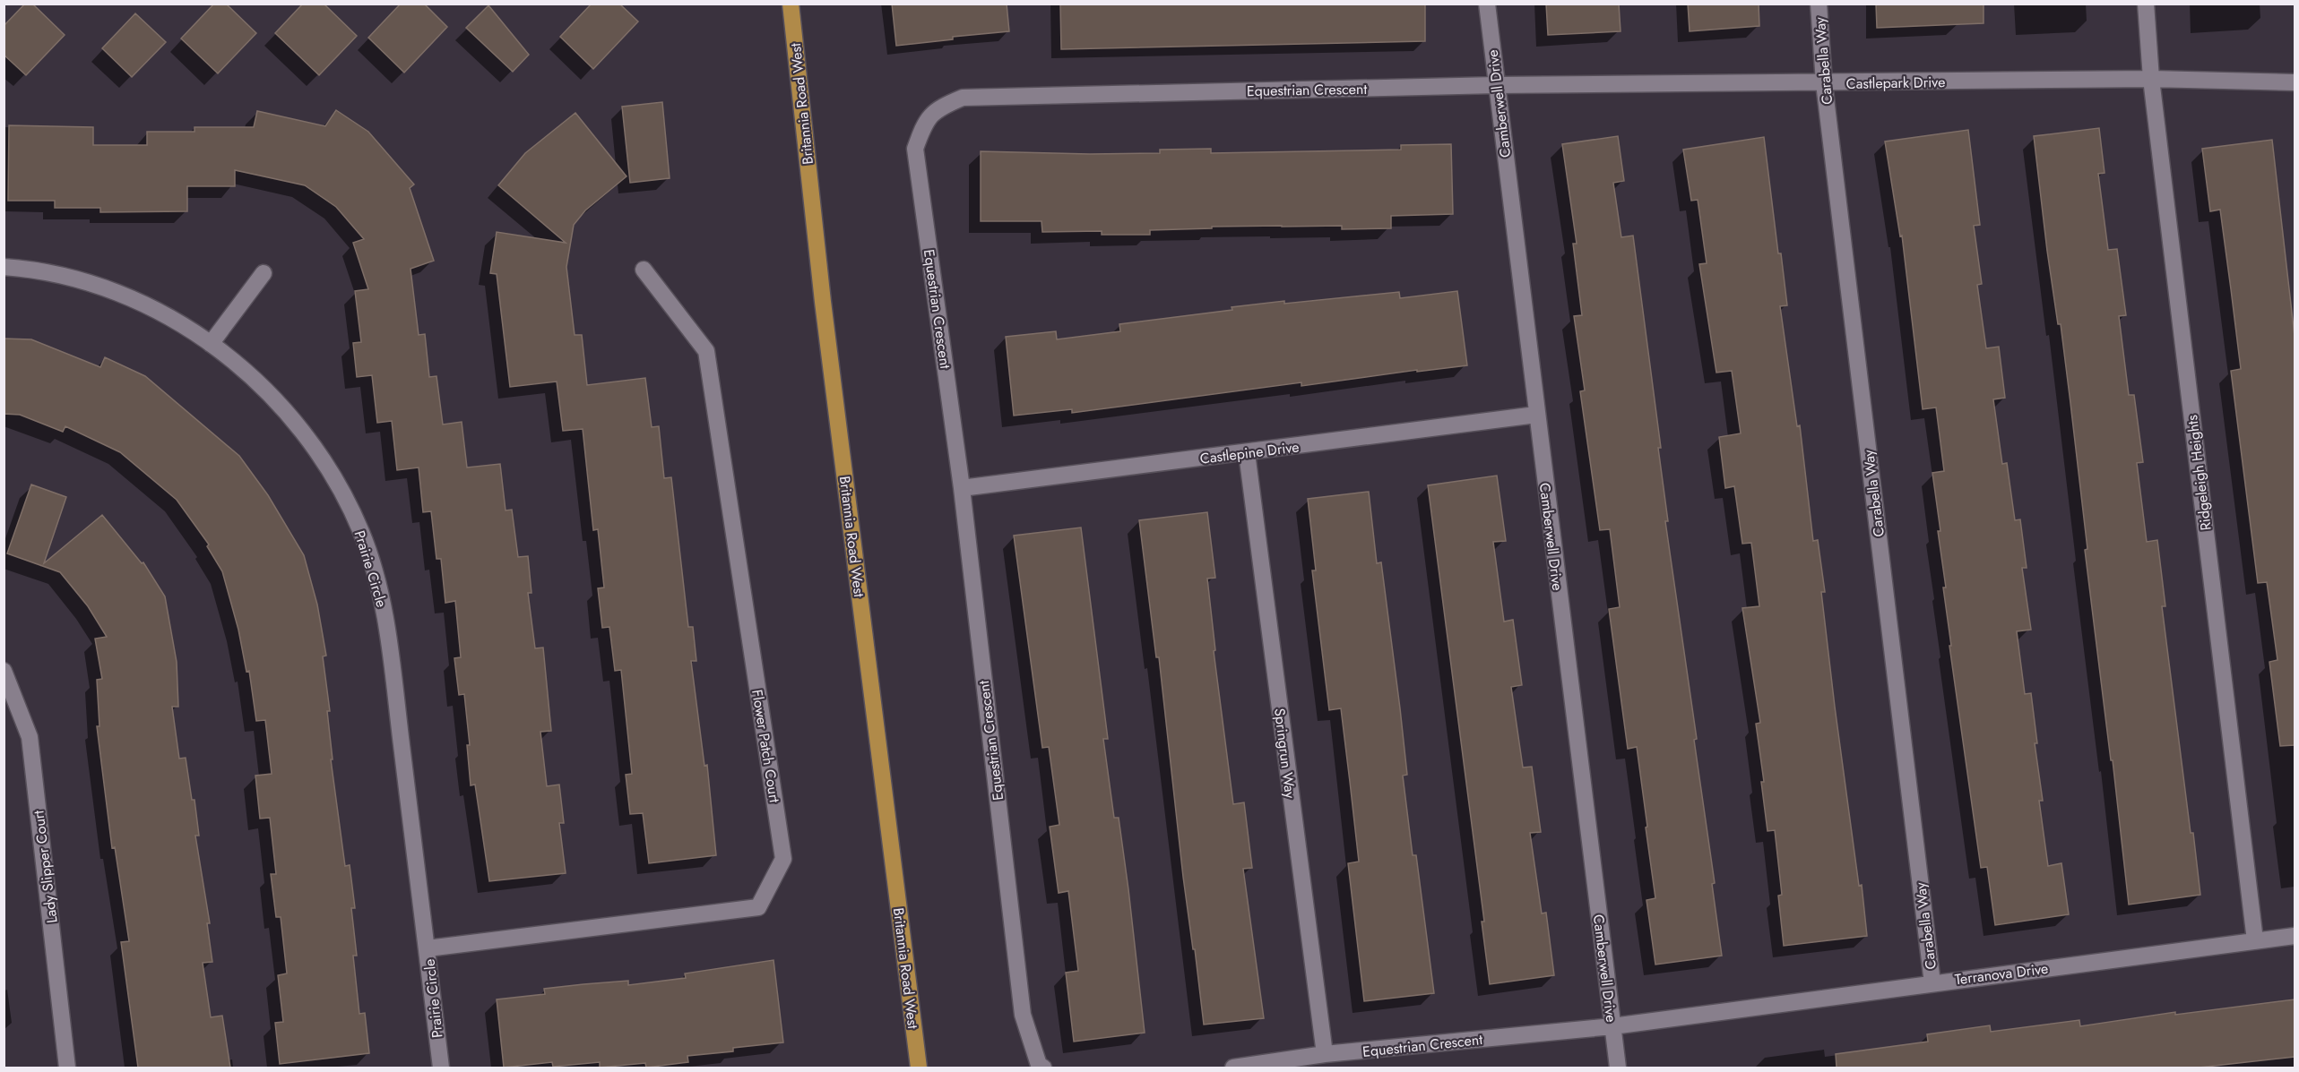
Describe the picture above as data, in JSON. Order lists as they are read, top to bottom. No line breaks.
{"streets":{"main road":["Britannia Road West"],"street":["Carabella Way","Castlepark Drive","Equestrian Crescent","Camberwell Drive","Castlepine Drive","Ridgeleigh Heights","Prairie Circle","Flower Patch Court","Springrun Way","Lady Slipper Court","Terranova Drive"]},"crossings":[["Carabella Way","Castlepark Drive"],["Carabella Way","Terranova Drive"],["Castlepark Drive","Equestrian Crescent"],["Castlepark Drive","Camberwell Drive"],["Castlepark Drive","Ridgeleigh Heights"],["Equestrian Crescent","Camberwell Drive"],["Equestrian Crescent","Castlepine Drive"],["Equestrian Crescent","Springrun Way"],["Equestrian Crescent","Terranova Drive"],["Camberwell Drive","Castlepine Drive"],["Camberwell Drive","Terranova Drive"],["Castlepine Drive","Springrun Way"],["Ridgeleigh Heights","Terranova Drive"],["Prairie Circle","Flower Patch Court"]]}
